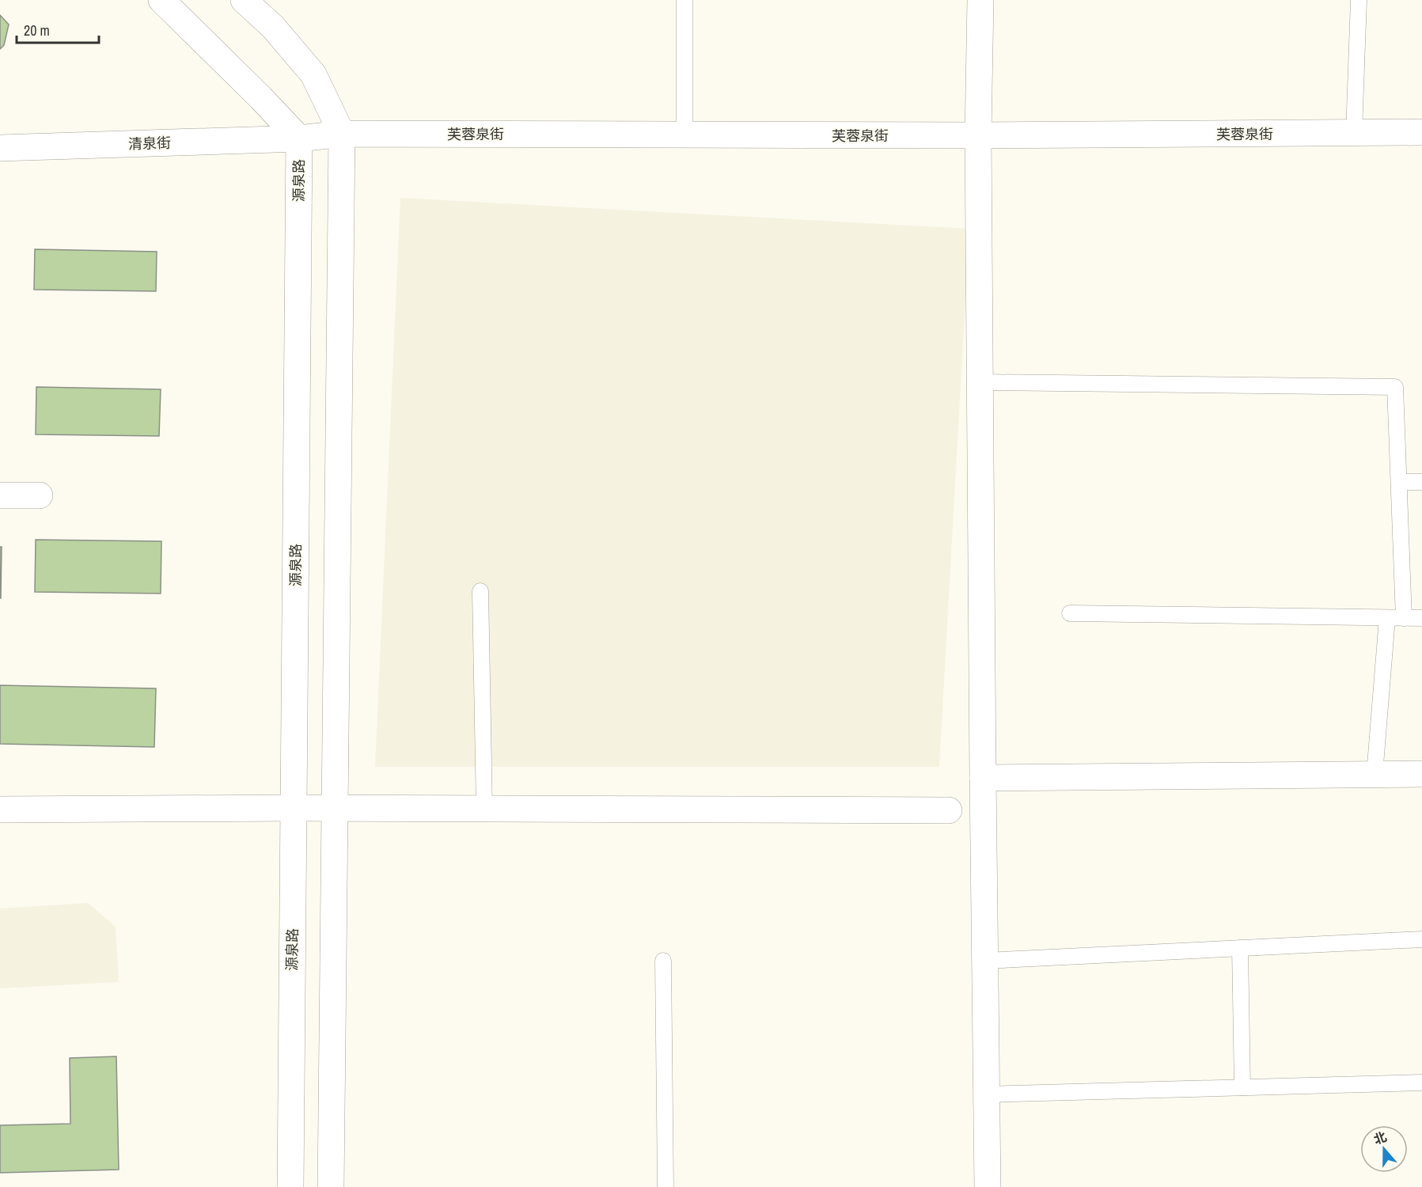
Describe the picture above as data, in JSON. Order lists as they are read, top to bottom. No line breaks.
{"streets":{"street":["芙蓉泉街","清泉街","源泉路"]},"crossings":[["芙蓉泉街","清泉街"],["芙蓉泉街","源泉路"],["清泉街","源泉路"]],"scale_bar":"20 m","north":"top"}
